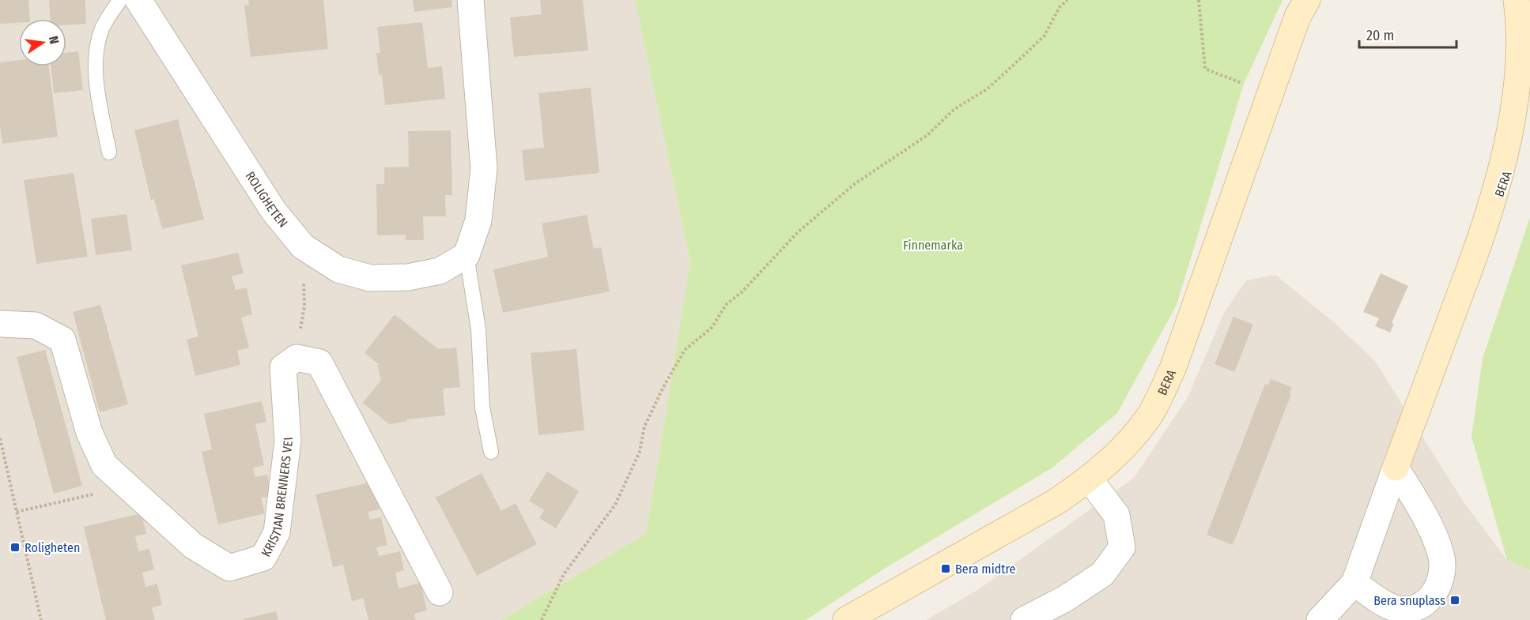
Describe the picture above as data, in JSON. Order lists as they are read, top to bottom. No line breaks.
{"streets":{"street":["BERA","ROLIGHETEN","KRISTIAN BRENNERS VEI"]},"parks":["Finnemarka"],"places":{"transit":["Roligheten","Bera midtre","Bera snuplass"]},"scale_bar":"20 m","north":"right"}
